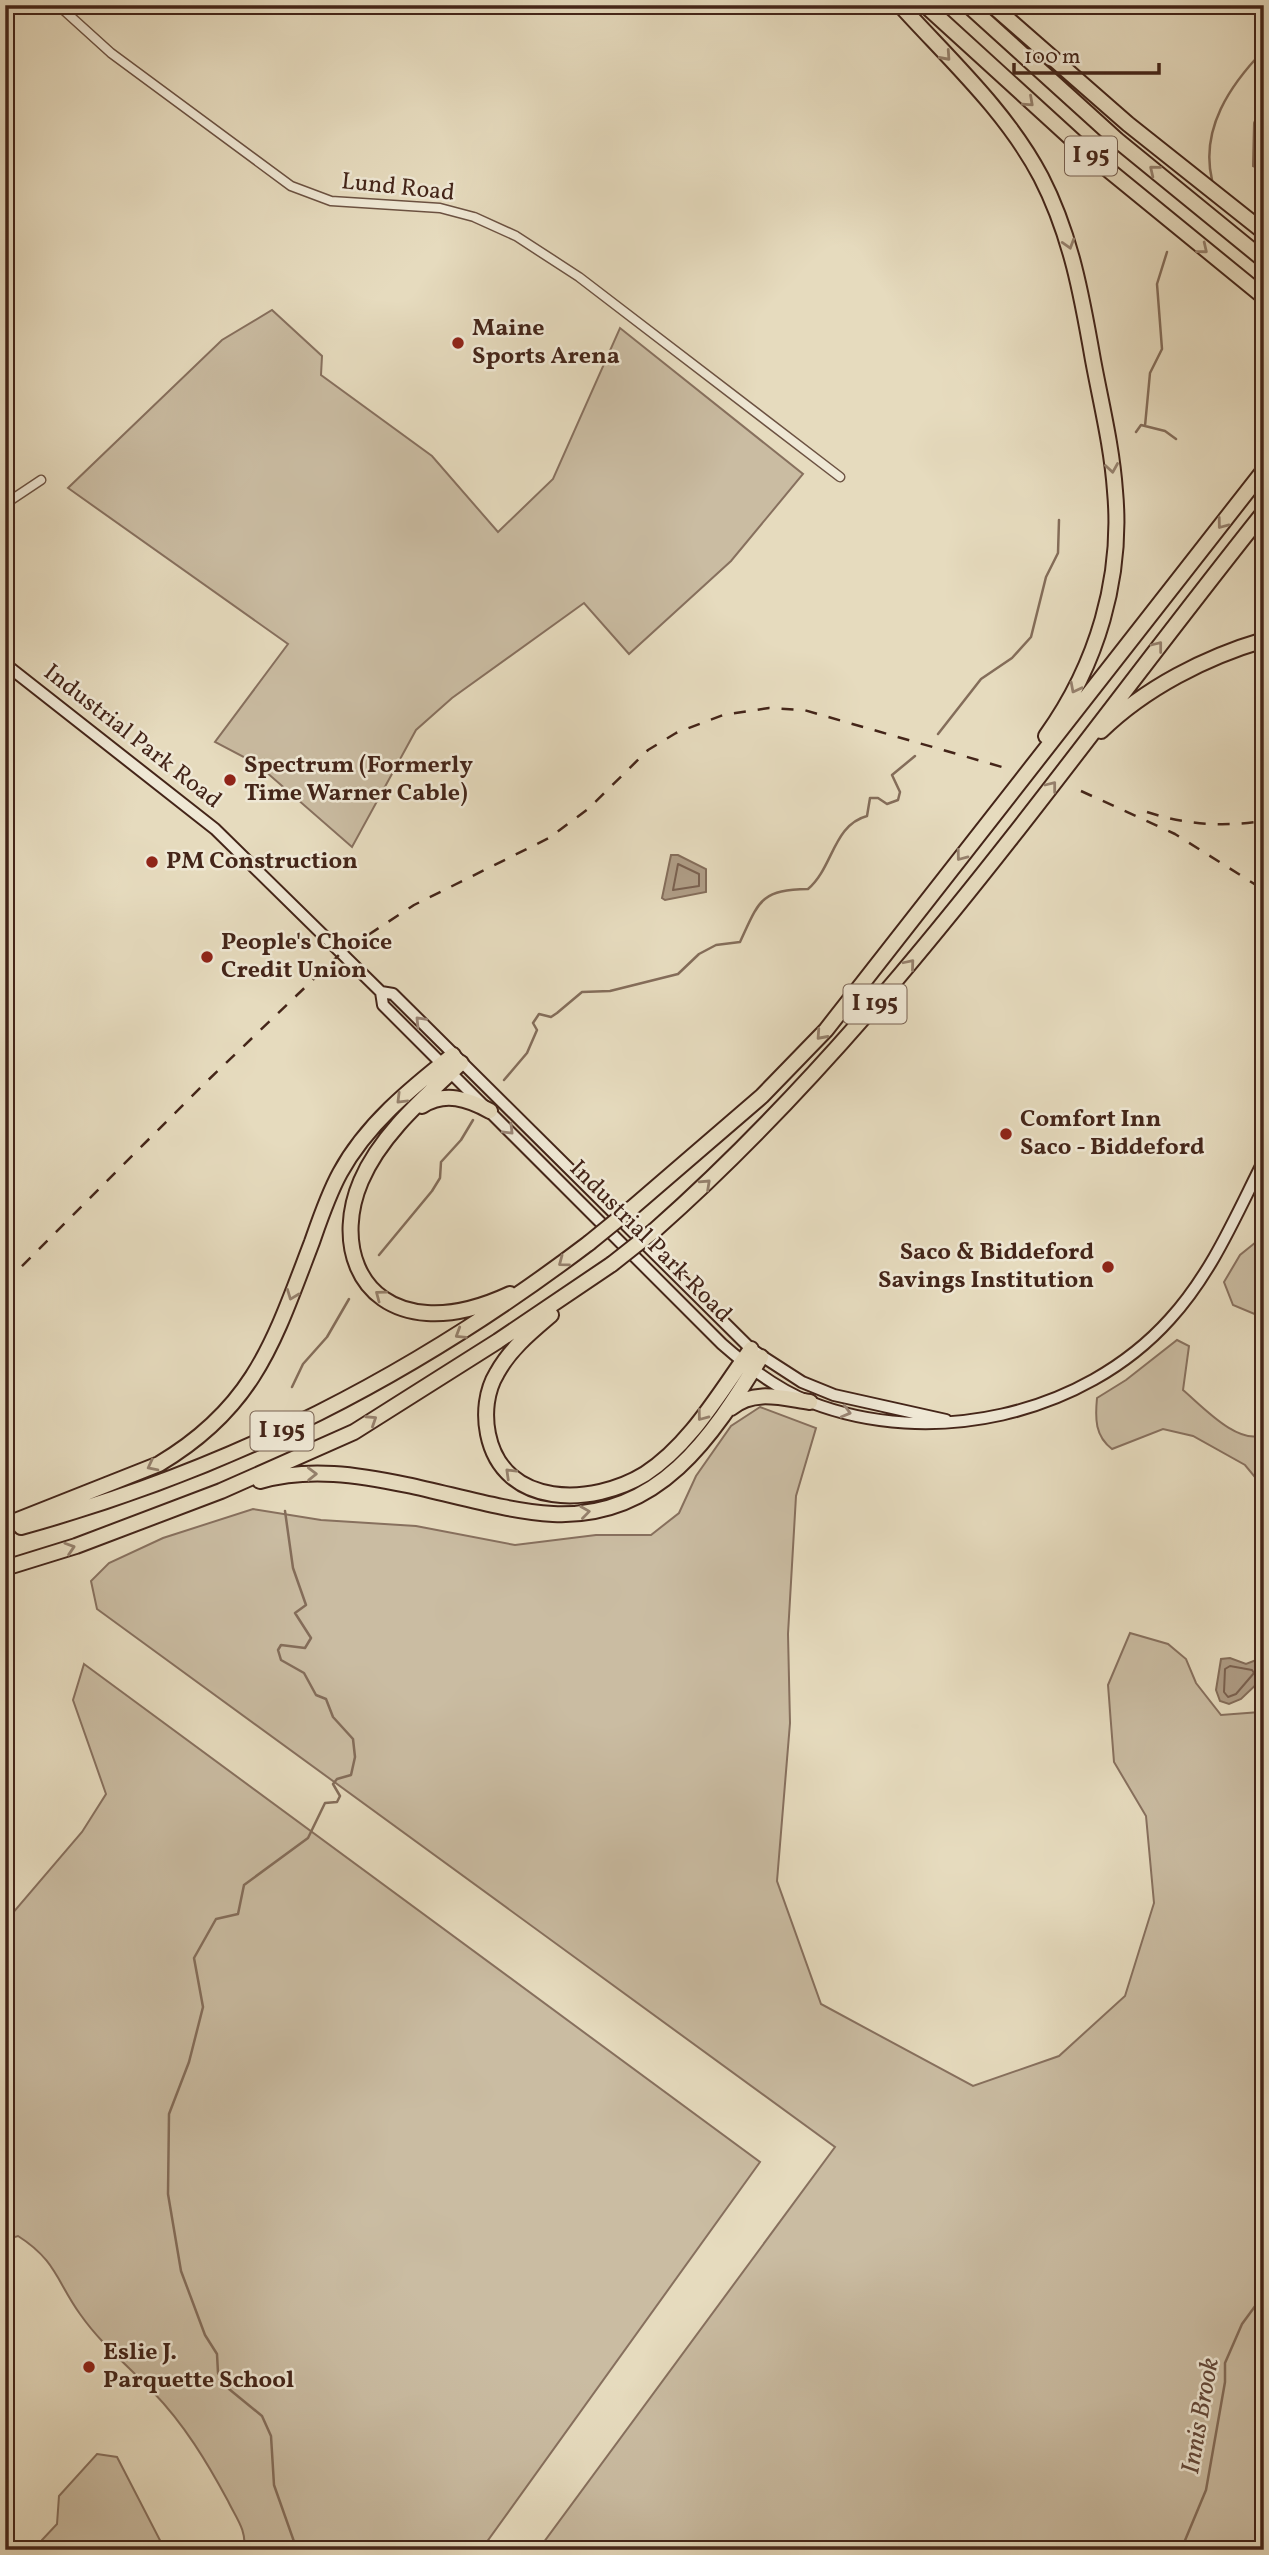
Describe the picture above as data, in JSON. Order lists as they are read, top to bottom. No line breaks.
{"streets":{"highway":["I 95","I 195"],"main road":["Industrial Park Road"],"street":["Lund Road"]},"water":["Innis Brook"],"places":["Maine Sports Arena","Spectrum (Formerly Time Warner Cable)","PM Construction","People's Choice Credit Union","Comfort Inn Saco - Biddeford","Saco & Biddeford Savings Institution","Eslie J. Parquette School"],"scale_bar":"100 m"}
